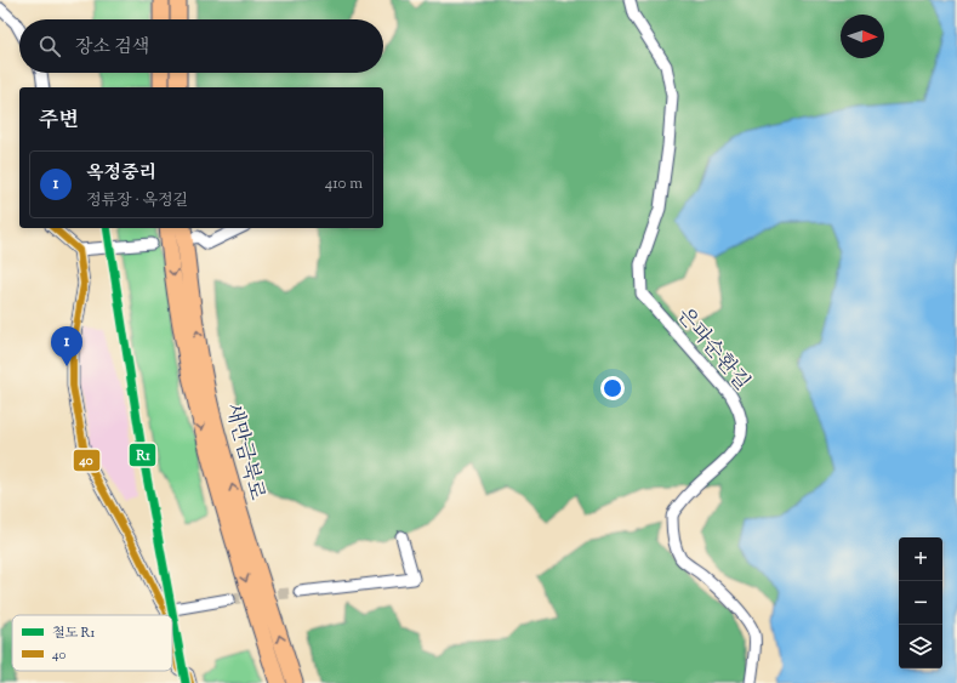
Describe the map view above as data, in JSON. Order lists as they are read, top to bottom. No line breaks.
{"streets":{"highway":["새만금북로"],"street":["은파순환길"]},"lines":["rail line R1","transit line 40"],"legend":["철도 R1","40"],"north":"right","page":{"search":"장소 검색","heading":"주변","list":[{"mark":"1","name":"옥정중리","note":"정류장 · 옥정길","value":"410 m"}],"pins":"1","map_buttons":["+","−"]}}
